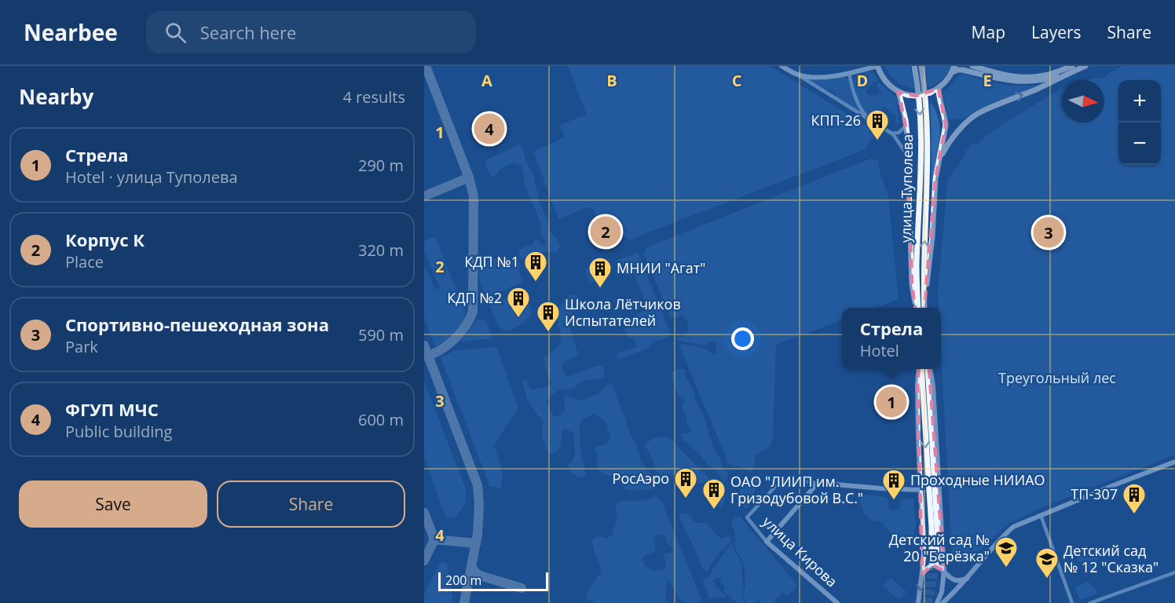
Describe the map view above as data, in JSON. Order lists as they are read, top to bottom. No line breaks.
{"streets":{"main road":["улица Туполева","улица Кирова"]},"parks":["Треугольный лес"],"places":{"building":["КПП-26","КДП №1","МНИИ \"Агат\"","КДП №2","Школа Лётчиков Испытателей","РосАэро","Проходные НИИАО","ОАО \"ЛИИП им. Гризодубовой В.С.\"","ТП-307"],"school or university":["Детский сад № 20 \"Берёзка\"","Детский сад № 12 \"Сказка\""]},"scale_bar":"200 m","north":"right","page":{"header":"Nearbee","search":"Search here","nav":["Map","Layers","Share"],"heading":["Nearby","4 results"],"map_buttons":["+","−"],"pins":["4","2","3","1"],"list":[{"mark":"1","name":"Стрела","note":"Hotel · улица Туполева","value":"290 m"},{"mark":"2","name":"Корпус К","note":"Place","value":"320 m"},{"mark":"3","name":"Спортивно-пешеходная зона","note":"Park","value":"590 m"},{"mark":"4","name":"ФГУП МЧС","note":"Public building","value":"600 m"}],"popup":["Стрела","Hotel"],"buttons":["Save","Share"],"scale":"200 m"},"grid":{"columns":["A","B","C","D","E"],"rows":["1","2","3","4"]}}
